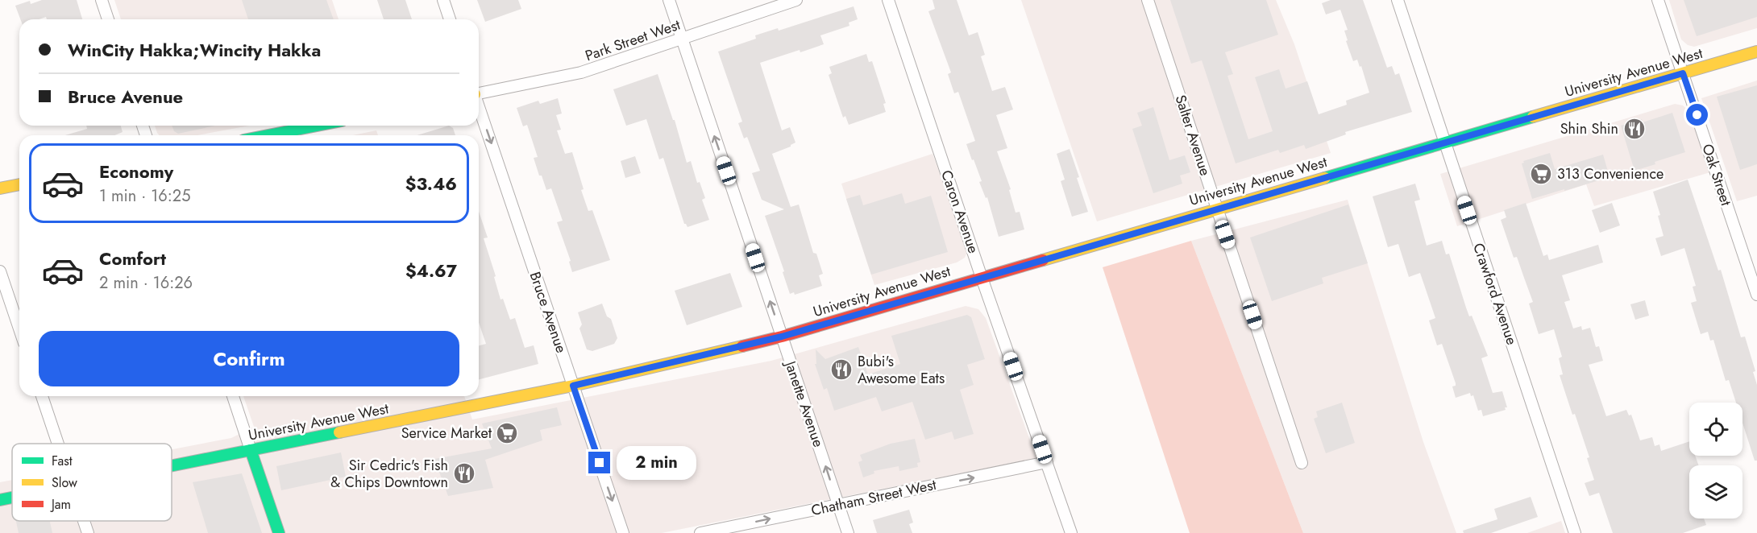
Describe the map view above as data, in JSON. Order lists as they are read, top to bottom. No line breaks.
{"streets":{"main road":["University Avenue West"],"street":["Park Street West","Salter Avenue","Oak Street","Caron Avenue","Crawford Avenue","Bruce Avenue","Janette Avenue","Chatham Street West"]},"crossings":[["Park Street West","Janette Avenue"],["University Avenue West","Salter Avenue"],["University Avenue West","Oak Street"],["University Avenue West","Caron Avenue"],["University Avenue West","Crawford Avenue"],["University Avenue West","Bruce Avenue"],["University Avenue West","Janette Avenue"],["Caron Avenue","Chatham Street West"],["Janette Avenue","Chatham Street West"]],"one_way":["Bruce Avenue","Janette Avenue","Chatham Street West"],"places":{"restaurant":["Shin Shin","Bubi's Awesome Eats","Sir Cedric's Fish & Chips Downtown"],"supermarket":["313 Convenience","Service Market"]},"legend":["Fast","Slow","Jam"],"page":{"banner":["WinCity Hakka;Wincity Hakka","Bruce Avenue"],"list":[{"name":"Economy","note":"1 min · 16:25","value":"$3.46"},{"name":"Comfort","note":"2 min · 16:26","value":"$4.67"}],"buttons":"Confirm","bubble":"2 min"}}
